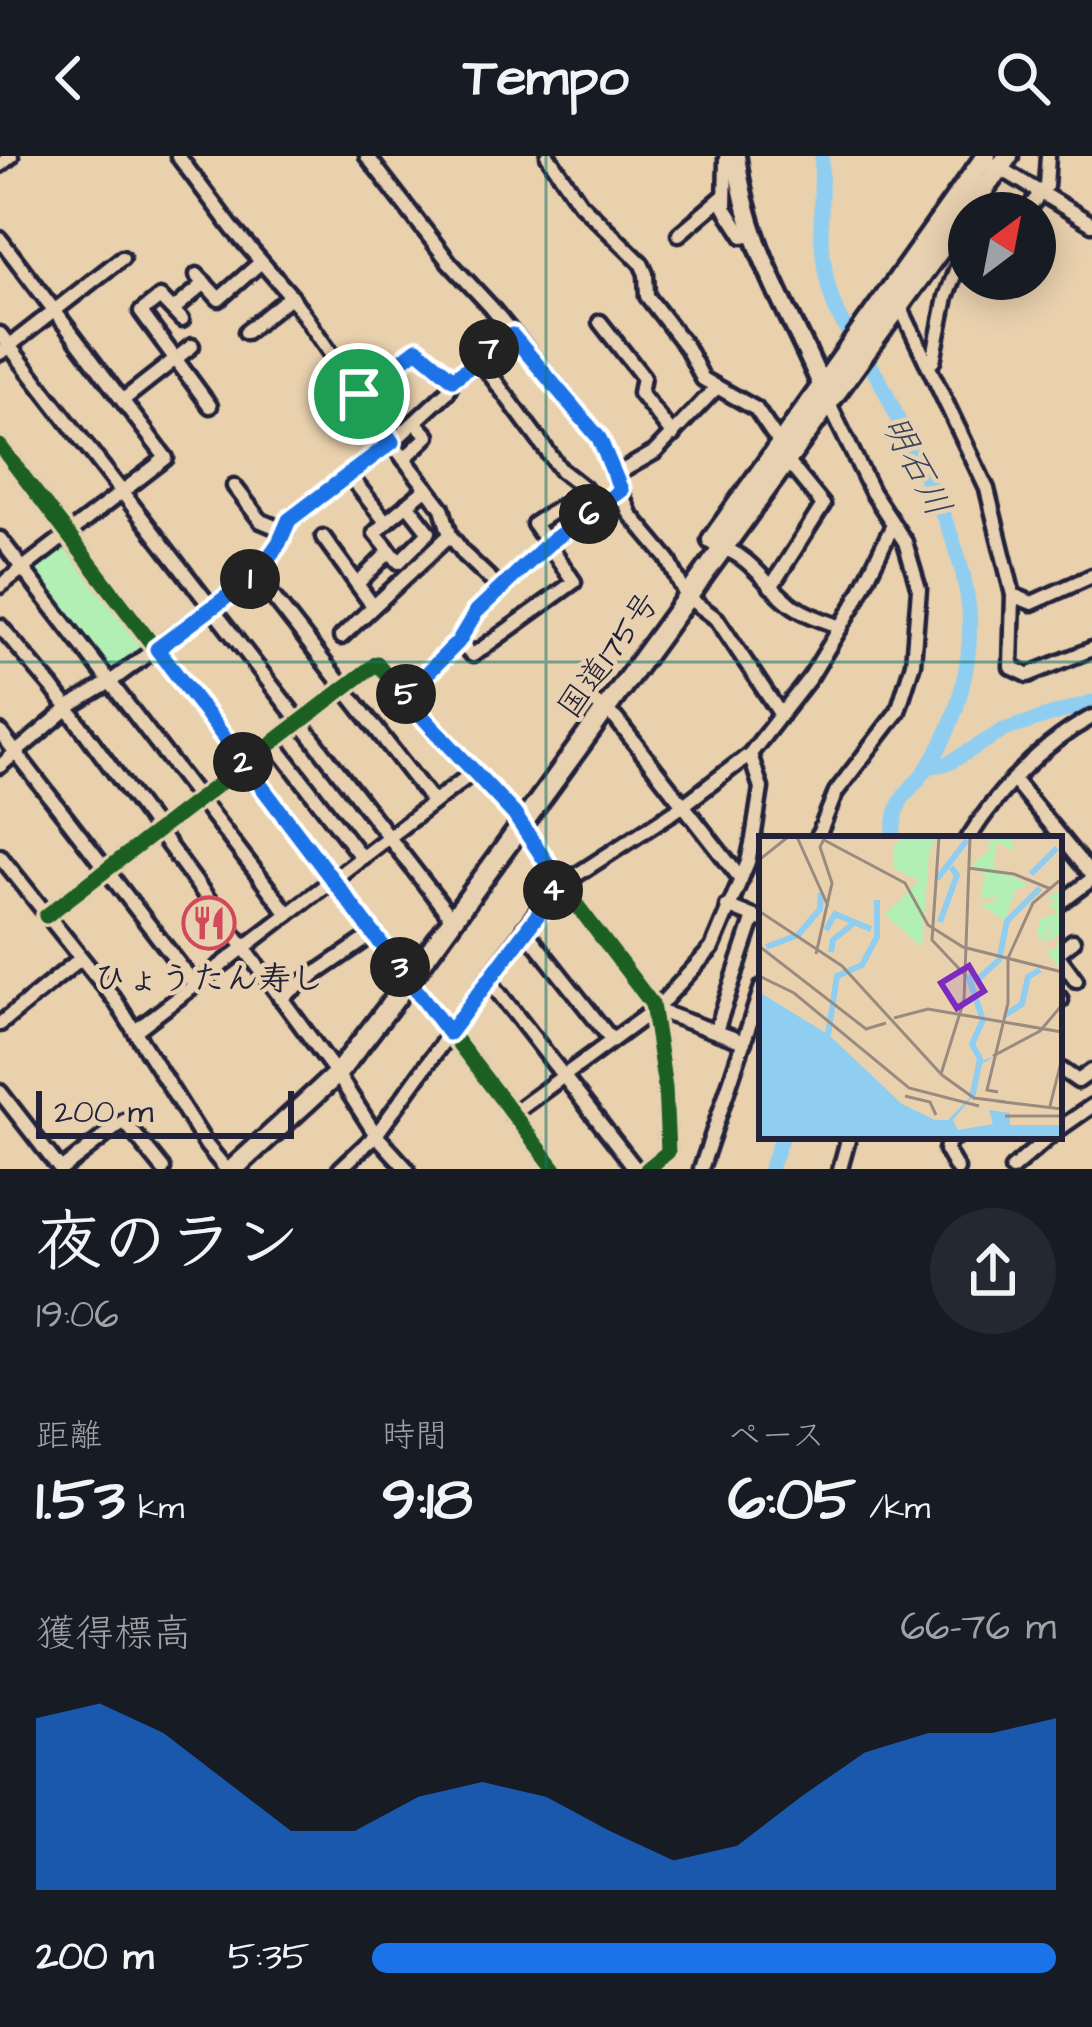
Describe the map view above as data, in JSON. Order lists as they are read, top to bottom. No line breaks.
{"streets":{"highway":["国道175号"]},"water":["明石川"],"places":{"restaurant":["ひょうたん寿し"]},"scale_bar":"200 m","north":"top right","page":{"header":"Tempo","pins":["7","6","1","5","2","4","3"],"scale":"200 m","heading":["夜のラン","19:06"],"stats":[["距離","1.53 km"],["時間","9:18"],["ペース","6:05 /km"]],"chart":["獲得標高","66–76 m"],"list":[{"name":"200 m","note":"5:35"}]}}
